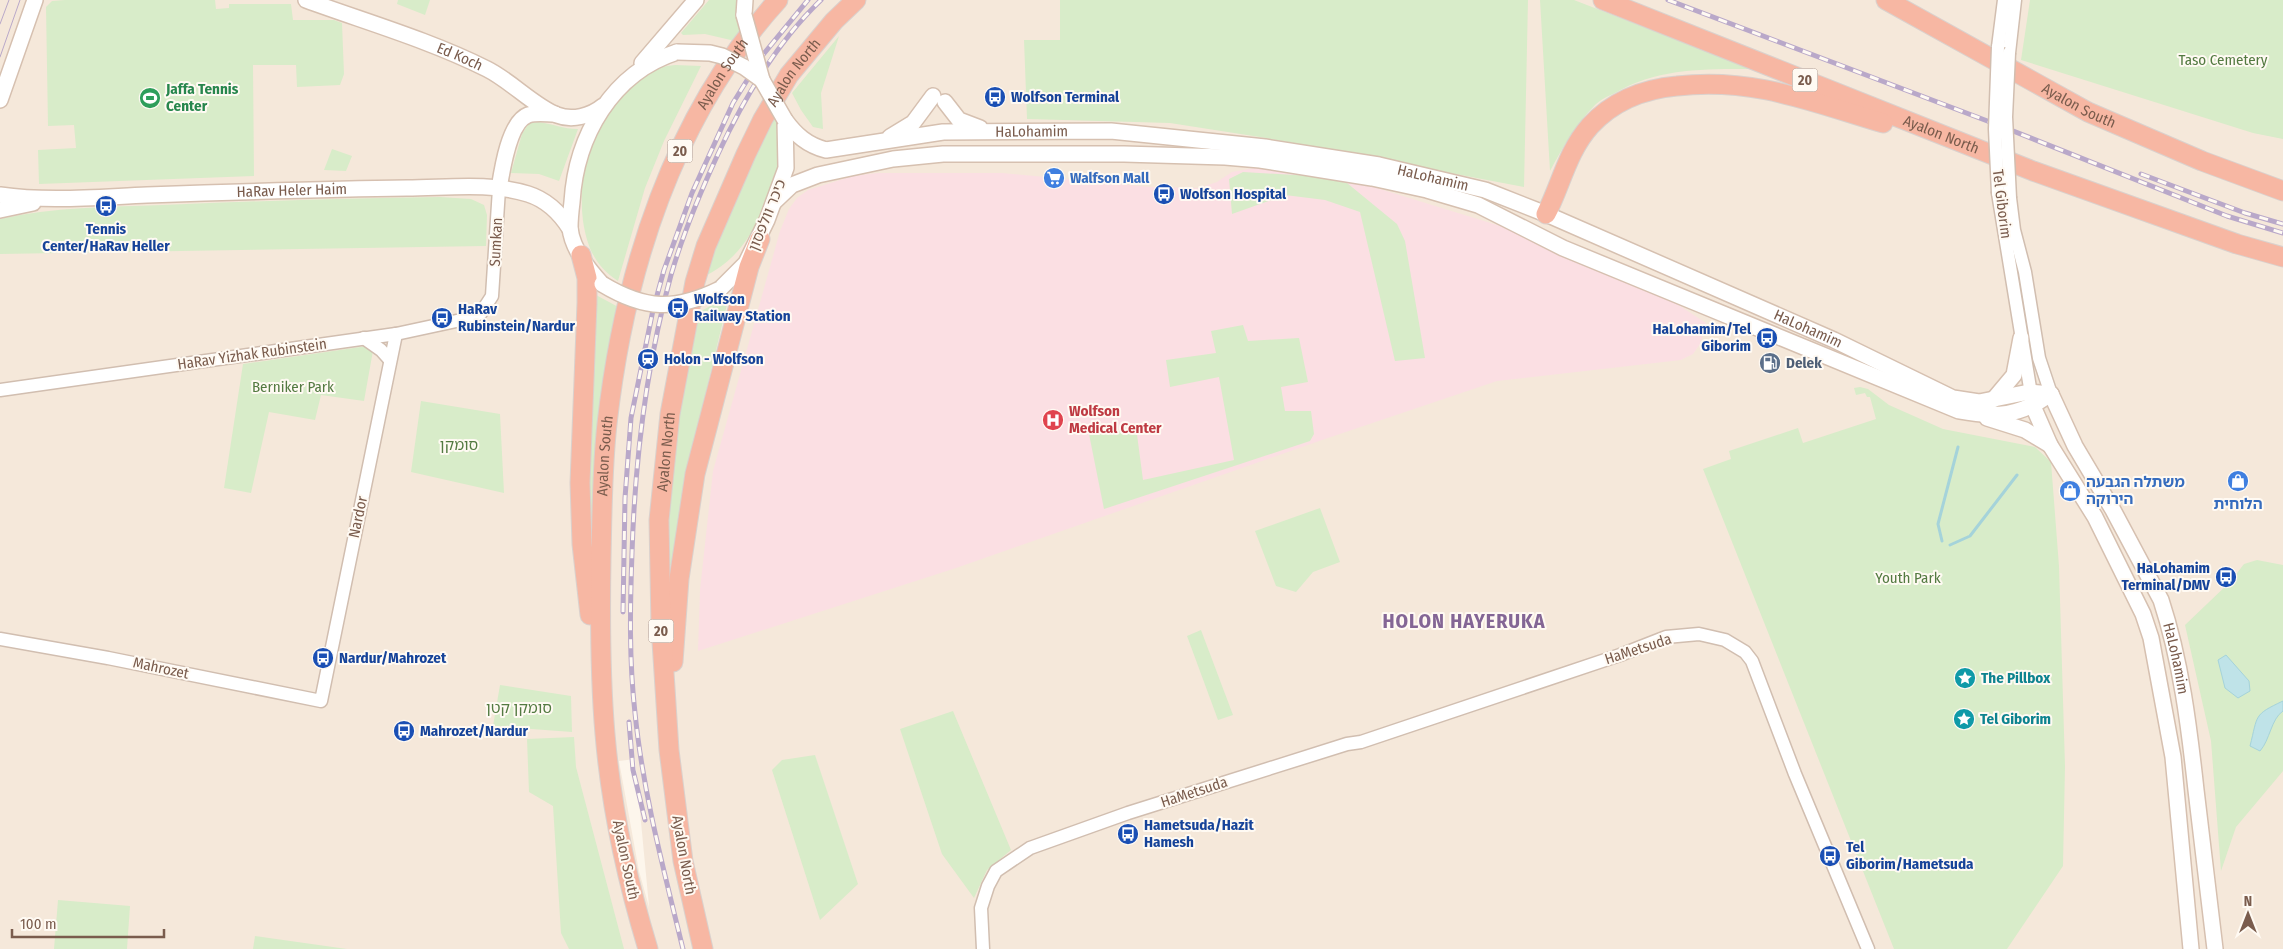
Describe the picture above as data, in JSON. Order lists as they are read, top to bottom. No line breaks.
{"streets":{"highway":["Ayalon North","Ayalon South","20"],"main road":["Ed Koch","HaLohamim","HaRav Heler Haim","כיכר וולפסון"],"street":["Tel Giborim","Sumkan","HaRav Yizhak Rubinstein","Nardor","HaMetsuda","Mahrozet"]},"crossings":[["Ed Koch","כיכר וולפסון"],["HaLohamim","Tel Giborim"],["HaLohamim","כיכר וולפסון"],["HaRav Heler Haim","כיכר וולפסון"],["HaRav Heler Haim","Sumkan"],["Sumkan","HaRav Yizhak Rubinstein"],["HaRav Yizhak Rubinstein","Nardor"],["Nardor","Mahrozet"]],"districts":["HOLON HAYERUKA"],"parks":["Taso Cemetery","Berniker Park","סומקן","Youth Park","סומקן קטן"],"places":{"bus stop":["Wolfson Terminal","Wolfson Hospital","Tennis Center/HaRav Heller","Wolfson Railway Station","HaRav Rubinstein/Nardur","HaLohamim/Tel Giborim","HaLohamim Terminal/DMV","Nardur/Mahrozet","Mahrozet/Nardur","Hametsuda/Hazit Hamesh","Tel Giborim/Hametsuda"],"sports":["Jaffa Tennis Center"],"supermarket":["Walfson Mall"],"station":["Holon - Wolfson"],"fuel station":["Delek"],"hospital":["Wolfson Medical Center"],"shop":["הלוחית","משתלה הגבעה הירוקה"],"place":["The Pillbox","Tel Giborim"]},"scale_bar":"100 m","north":"top"}
